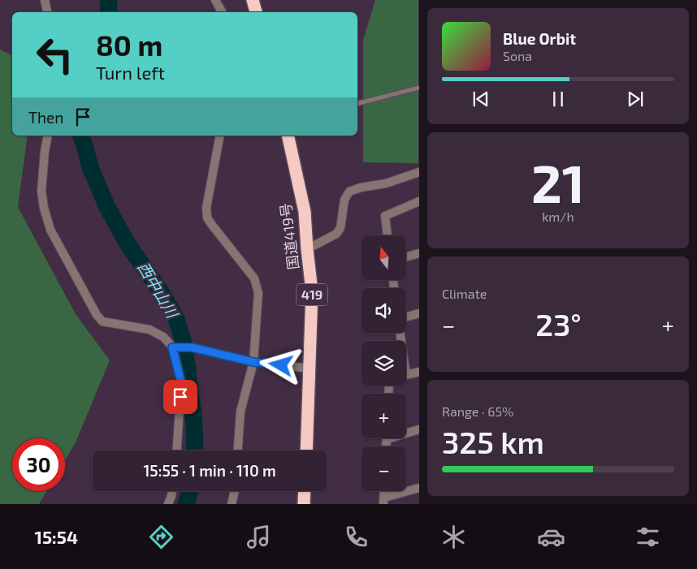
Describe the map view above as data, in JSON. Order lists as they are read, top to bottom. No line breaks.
{"streets":{"highway":["国道419号","419"]},"water":["西中山川"],"north":"top","page":{"turn":["80 m","Turn left"],"song":["Blue Orbit","Sona"],"then":"Then","tile":[["21","km/h"],"Climate",["Range · 65%","325 km"]],"map_buttons":["+","−"],"heat":["−","23°","+"],"limit":"30","trip":"15:55 · 1 min · 110 m","tabs":"15:54"}}
